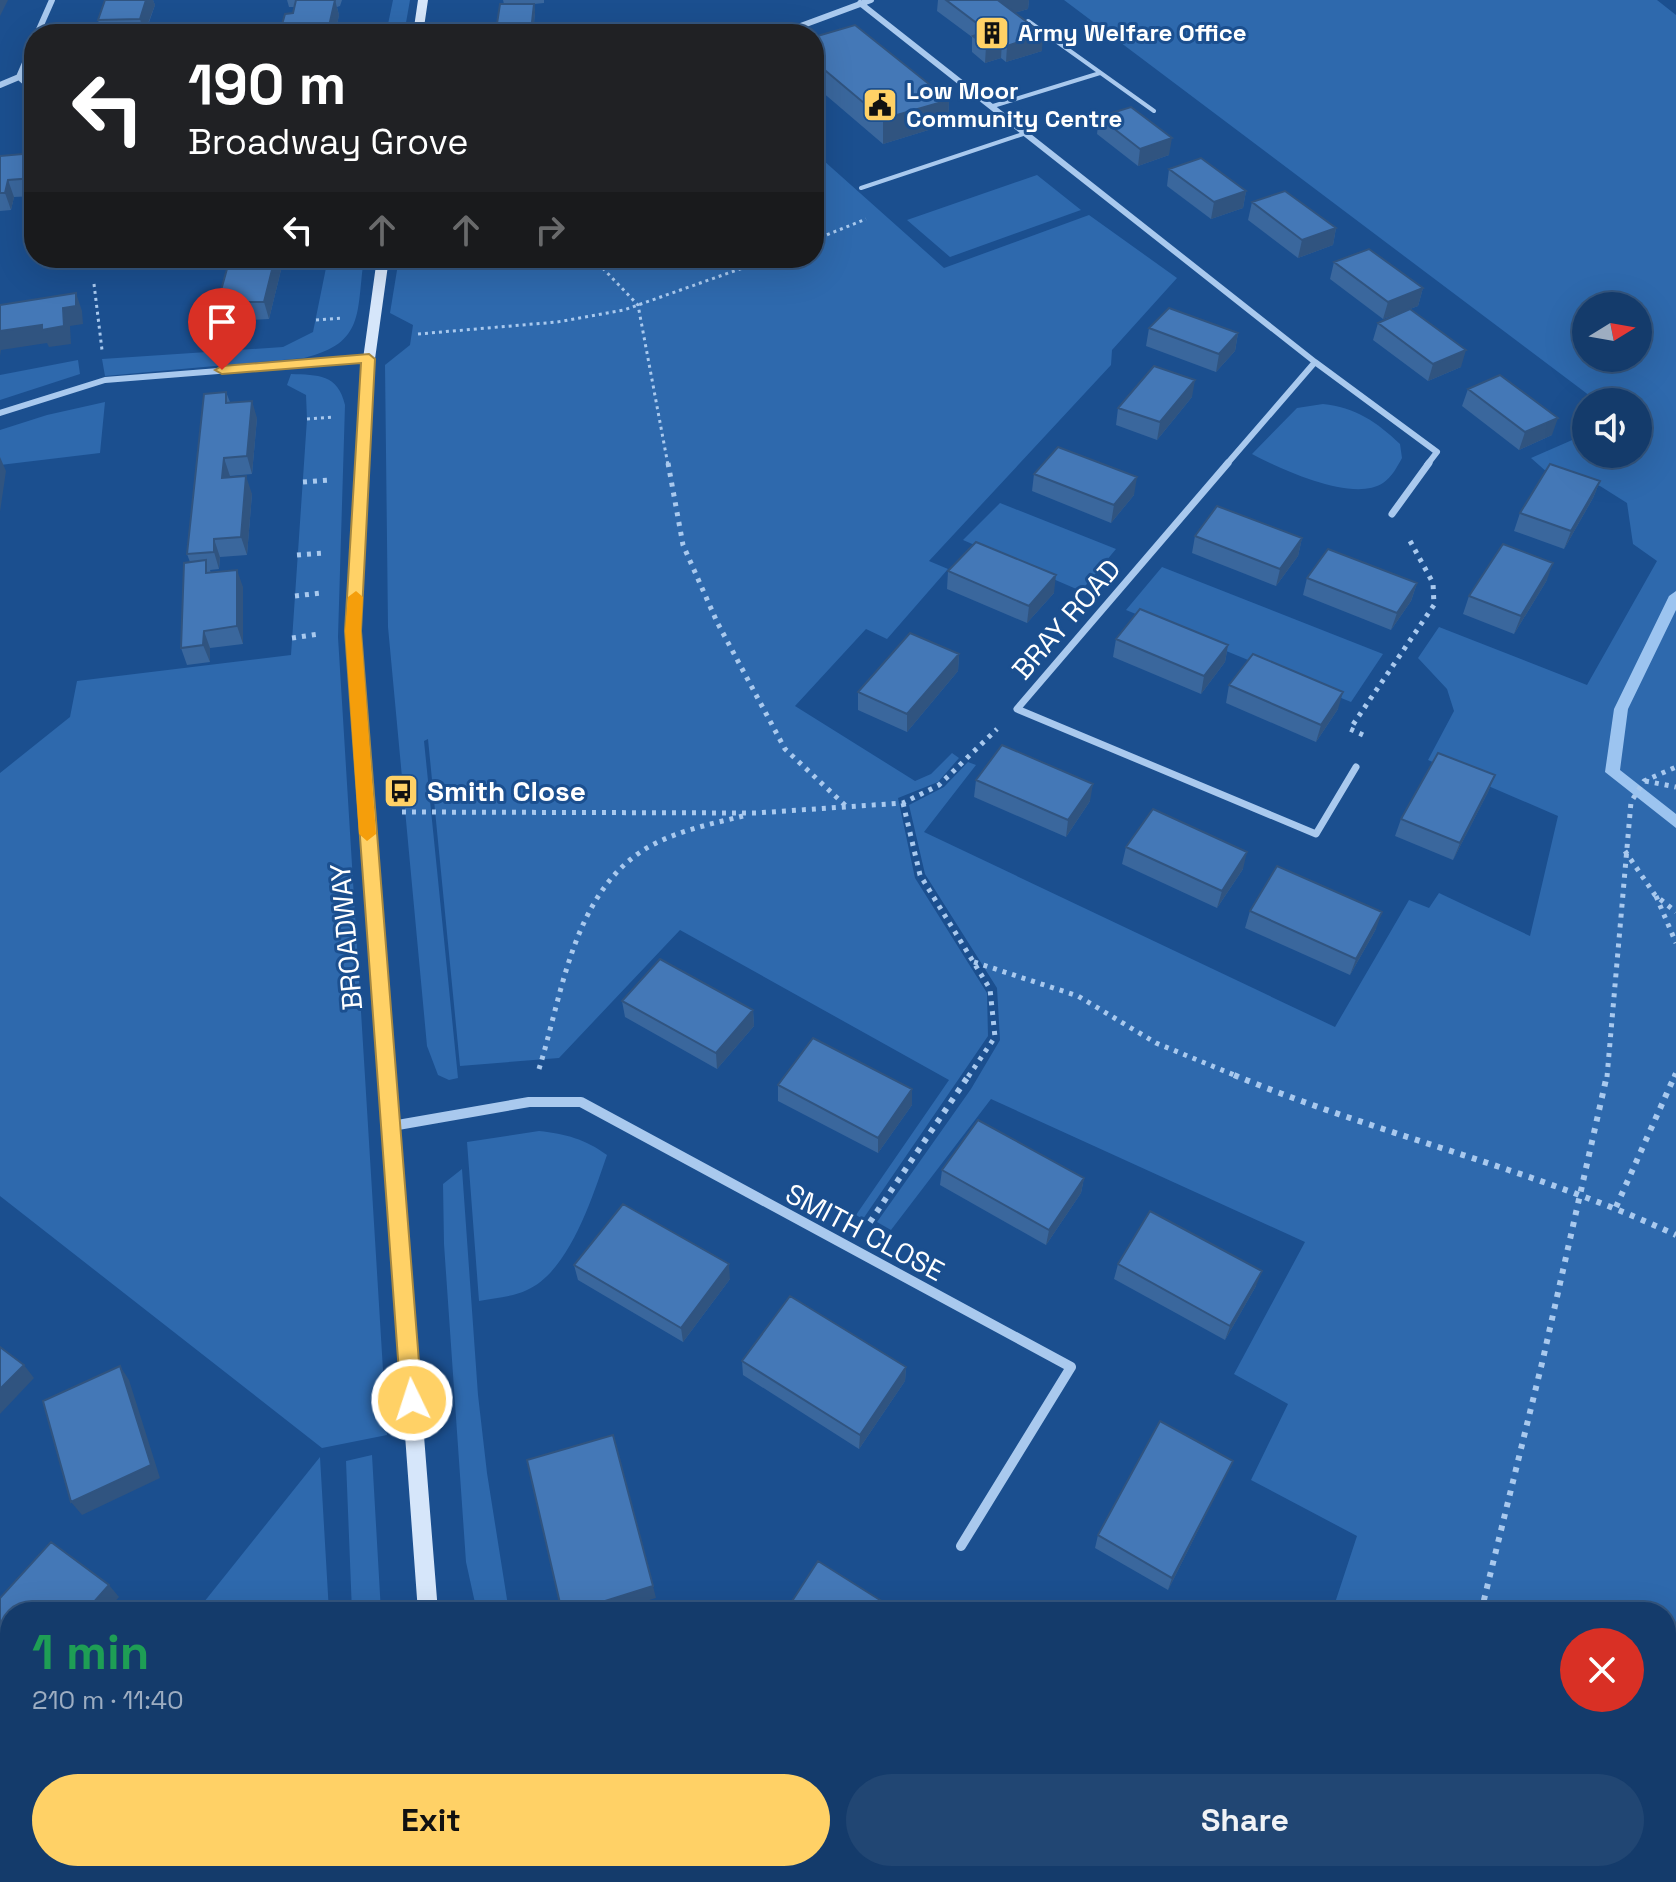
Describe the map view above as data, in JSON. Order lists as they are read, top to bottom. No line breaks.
{"streets":{"street":["BRAY ROAD","BROADWAY","SMITH CLOSE"]},"crossings":[["BROADWAY","SMITH CLOSE"]],"places":{"building":["Army Welfare Office"],"public building":["Low Moor Community Centre"],"bus stop":["Smith Close"]},"north":"right","page":{"turn":["190 m","Broadway Grove"],"heading":["1 min","210 m · 11:40"],"buttons":["Exit","Share"]}}
